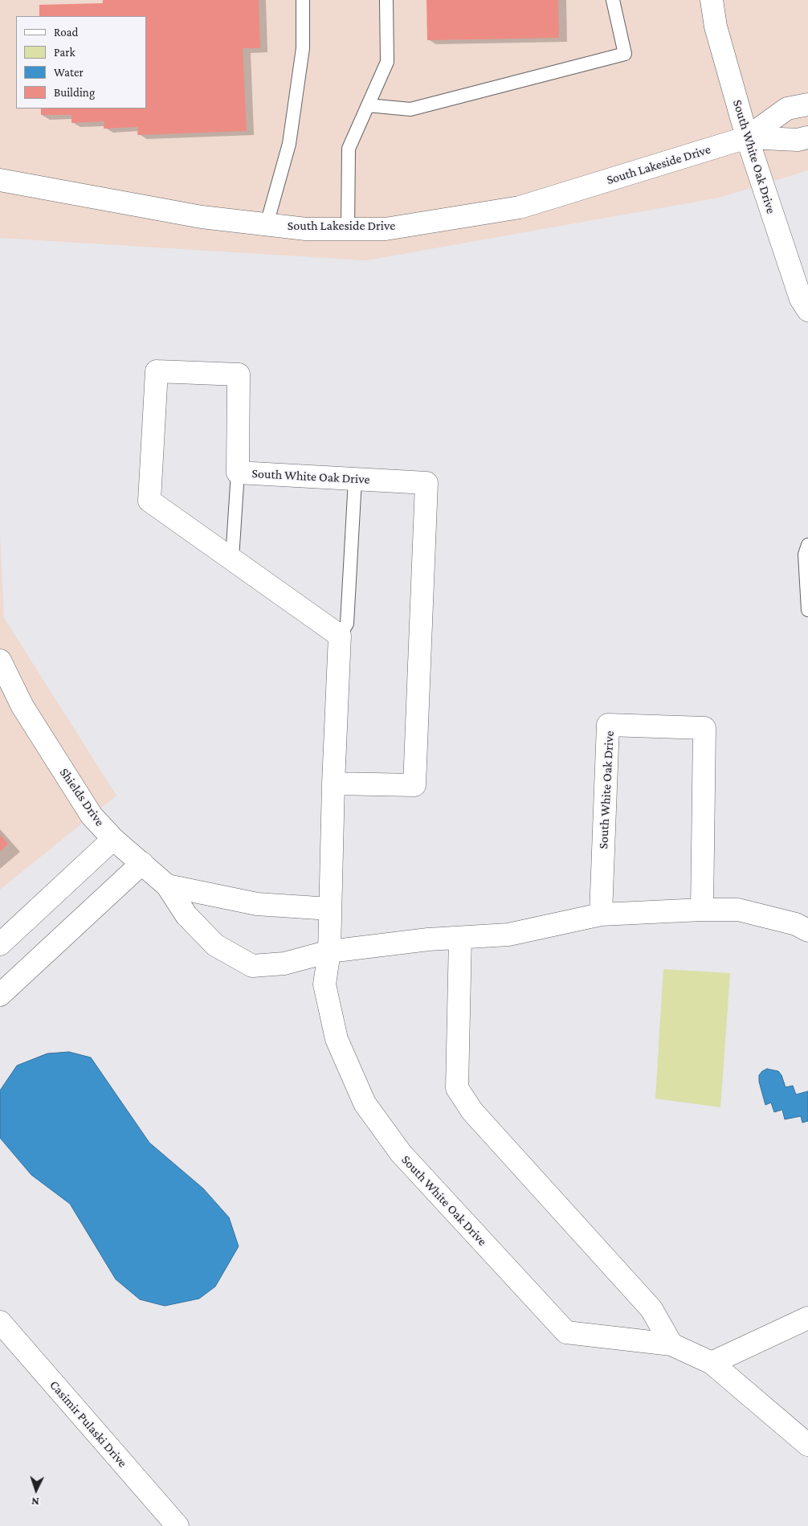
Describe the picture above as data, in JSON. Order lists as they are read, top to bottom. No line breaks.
{"streets":{"street":["South White Oak Drive","South Lakeside Drive","Shields Drive","Casimir Pulaski Drive"]},"crossings":[["South White Oak Drive","South Lakeside Drive"]],"legend":["Road","Park","Water","Building"],"north":"bottom"}
